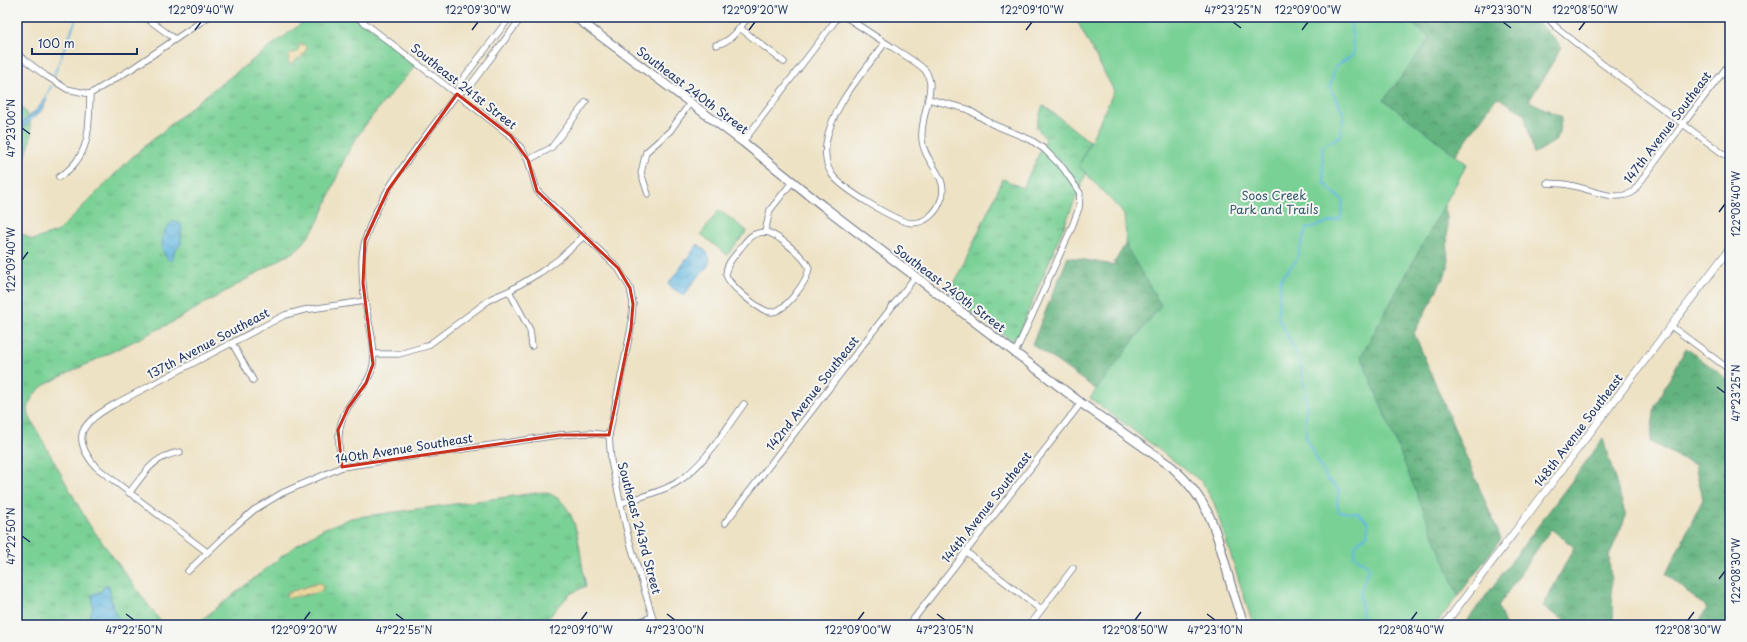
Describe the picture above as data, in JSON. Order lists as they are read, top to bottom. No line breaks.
{"streets":{"main road":["Southeast 240th Street"],"street":["Southeast 241st Street","147th Avenue Southeast","137th Avenue Southeast","142nd Avenue Southeast","148th Avenue Southeast","140th Avenue Southeast","144th Avenue Southeast","Southeast 243rd Street"]},"crossings":[["Southeast 241st Street","140th Avenue Southeast"],["Southeast 241st Street","Southeast 243rd Street"],["Southeast 240th Street","142nd Avenue Southeast"],["Southeast 240th Street","144th Avenue Southeast"],["140th Avenue Southeast","Southeast 243rd Street"]],"parks":["Soos Creek Park and Trails"],"scale_bar":"100 m","coordinates":["122°09'40\"W","122°09'30\"W","122°09'20\"W","122°09'10\"W","47°23'25\"N","122°09'00\"W","47°23'30\"N","122°08'50\"W","47°23'00\"N","122°08'40\"W","47°22'50\"N","122°08'30\"W","47°22'55\"N","47°23'05\"N","47°23'10\"N"]}
